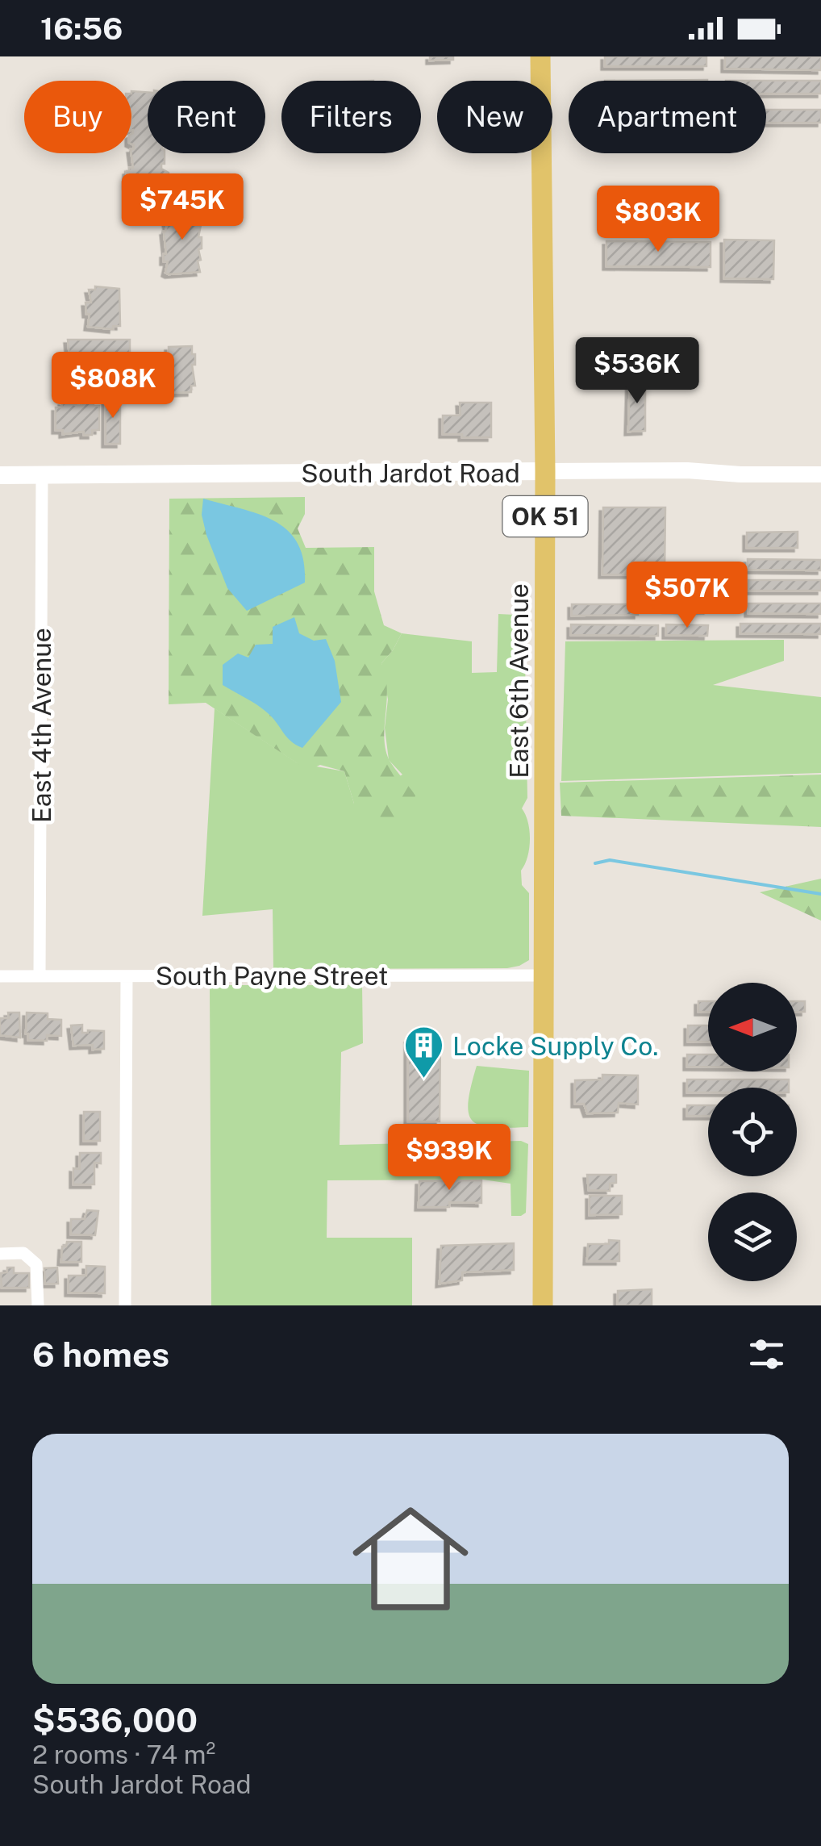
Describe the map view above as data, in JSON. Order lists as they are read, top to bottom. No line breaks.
{"streets":{"main road":["South Jardot Road","OK 51","East 6th Avenue"],"street":["East 4th Avenue","South Payne Street"]},"crossings":[["South Jardot Road","East 6th Avenue"],["South Jardot Road","East 4th Avenue"],["East 6th Avenue","South Payne Street"],["East 4th Avenue","South Payne Street"]],"places":{"building":["Locke Supply Co."]},"north":"left","page":{"status":"16:56","chip":["Buy","Rent","Filters","New","Apartment"],"price":["$745K","$803K","$536K","$808K","$507K","$939K"],"heading":"6 homes","list":[{"name":"$536,000","note":"2 rooms · 74 m² · South Jardot Road"}]}}
